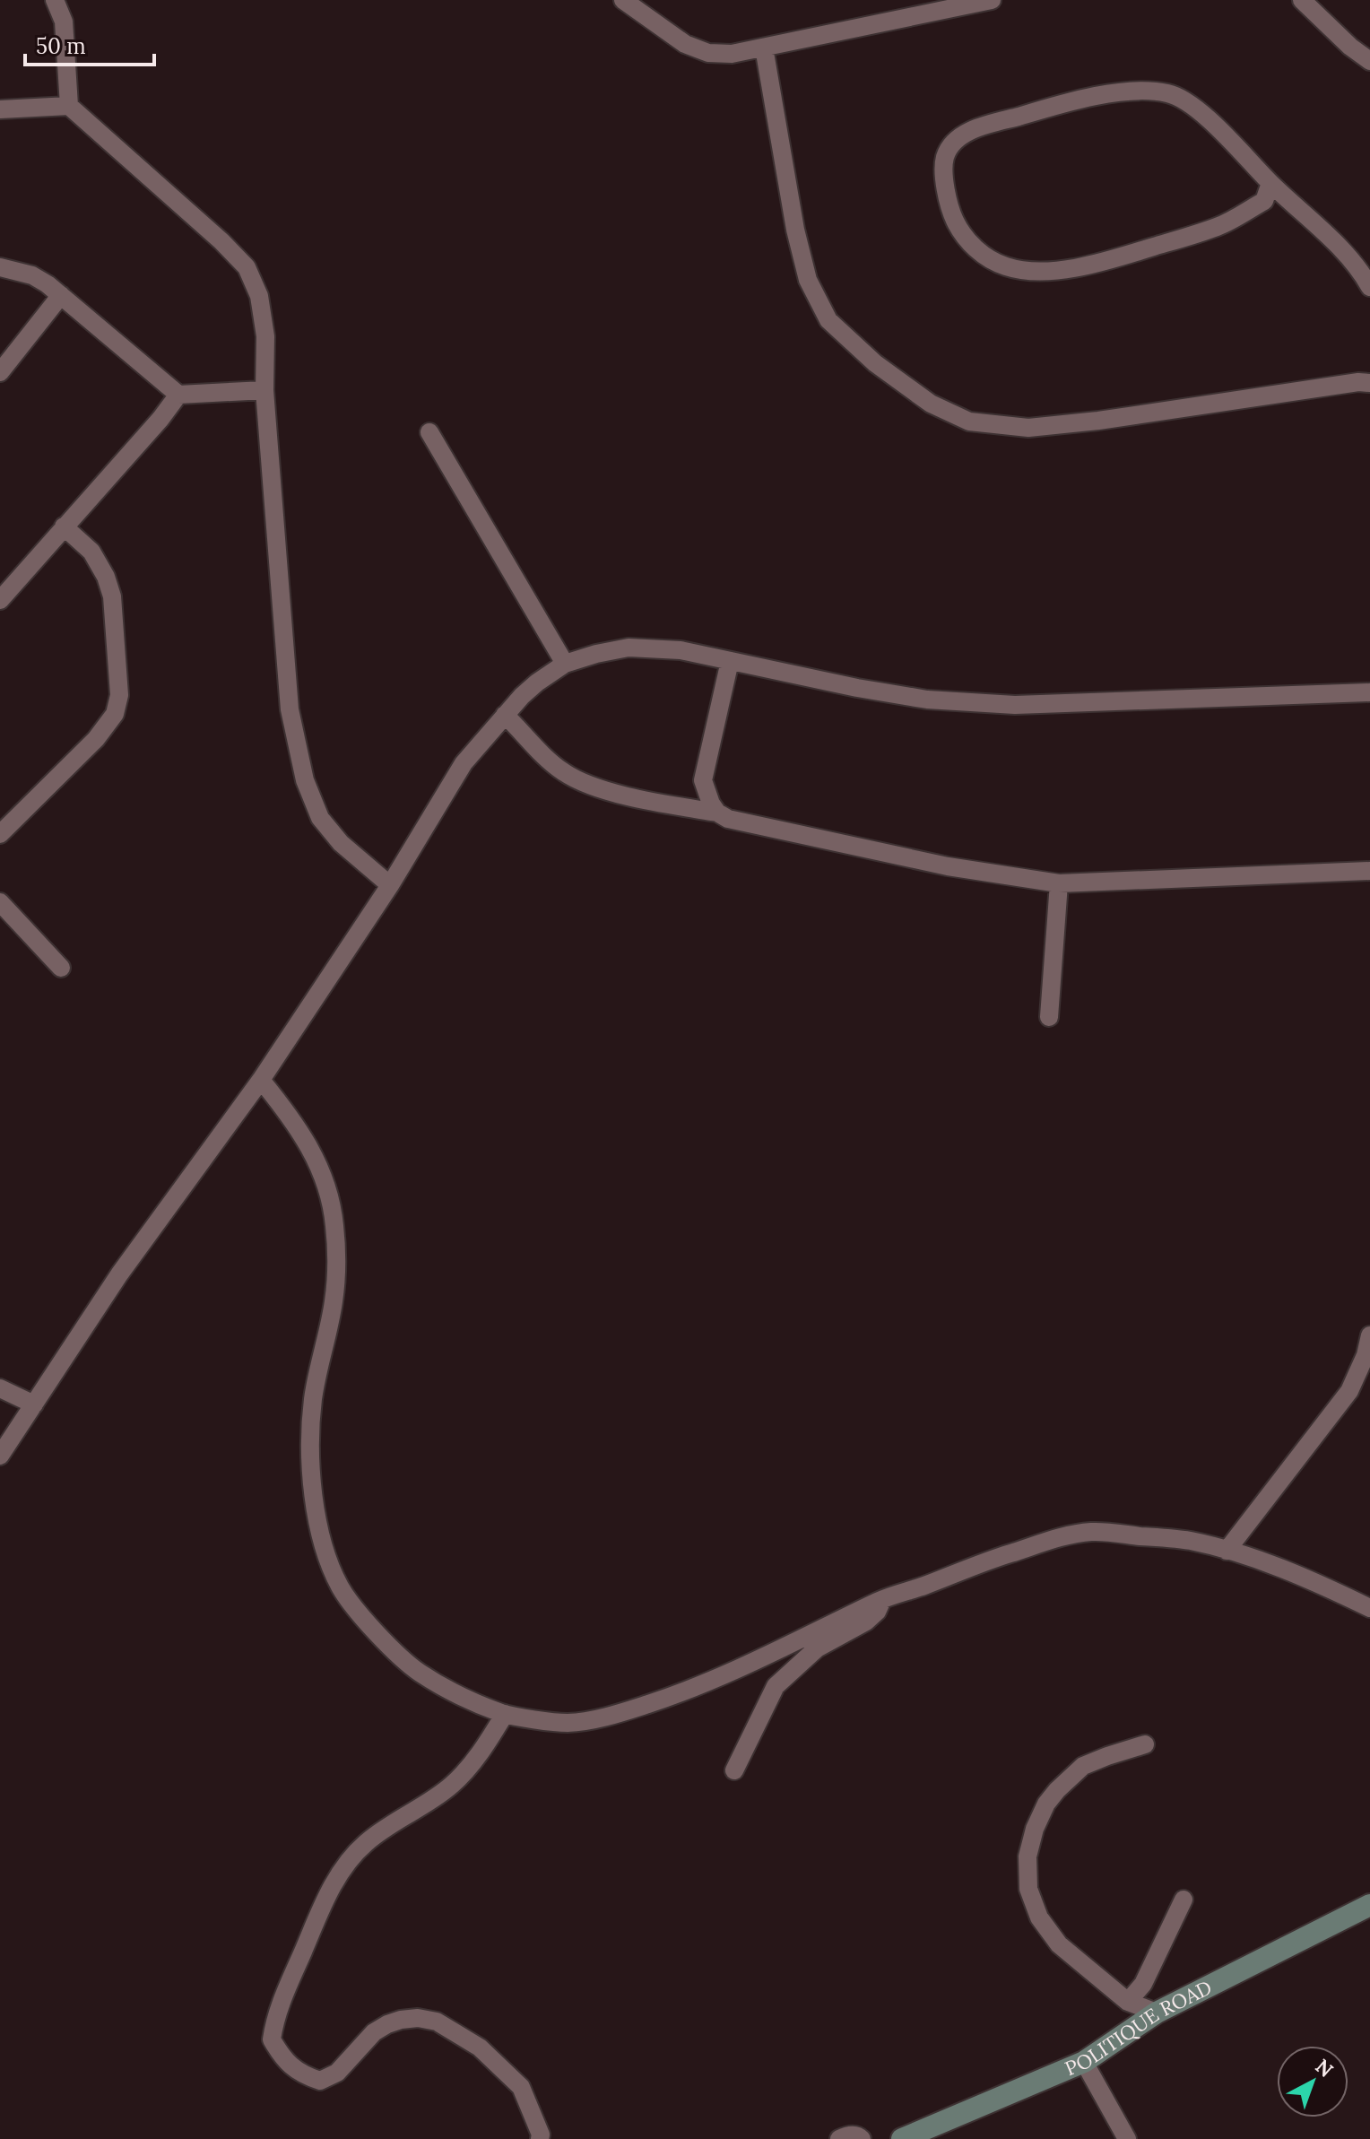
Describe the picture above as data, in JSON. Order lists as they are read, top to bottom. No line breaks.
{"streets":{"street":["POLITIQUE ROAD"]},"scale_bar":"50 m","north":"top right"}
